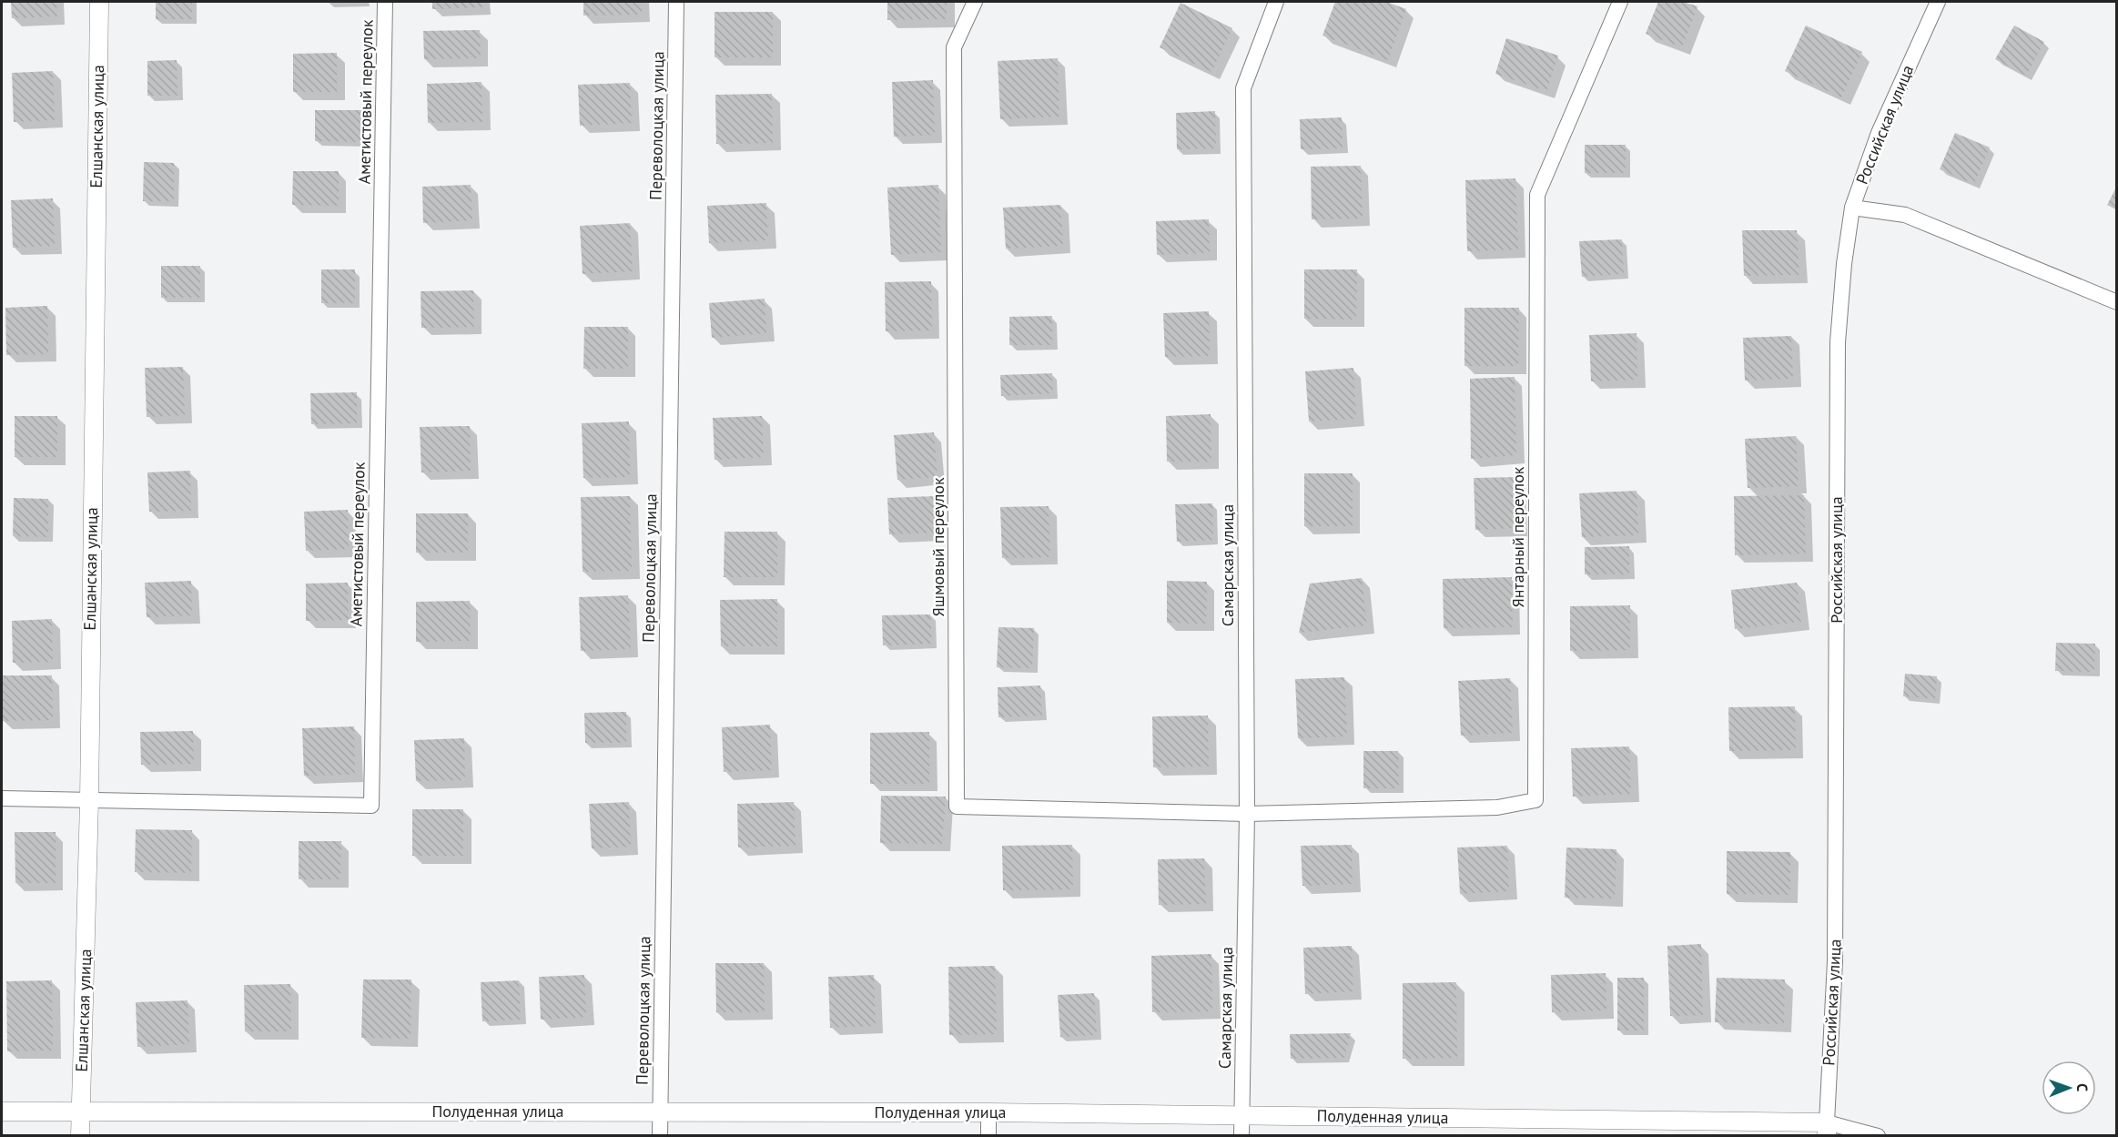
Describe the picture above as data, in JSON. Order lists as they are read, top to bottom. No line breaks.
{"streets":{"street":["Аметистовый переулок","Российская улица","Переволоцкая улица","Елшанская улица","Янтарный переулок","Яшмовый переулок","Самарская улица","Полуденная улица"]},"crossings":[["Аметистовый переулок","Елшанская улица"],["Российская улица","Полуденная улица"],["Переволоцкая улица","Полуденная улица"],["Елшанская улица","Полуденная улица"],["Янтарный переулок","Яшмовый переулок"],["Янтарный переулок","Самарская улица"],["Яшмовый переулок","Самарская улица"],["Самарская улица","Полуденная улица"]],"north":"right"}
